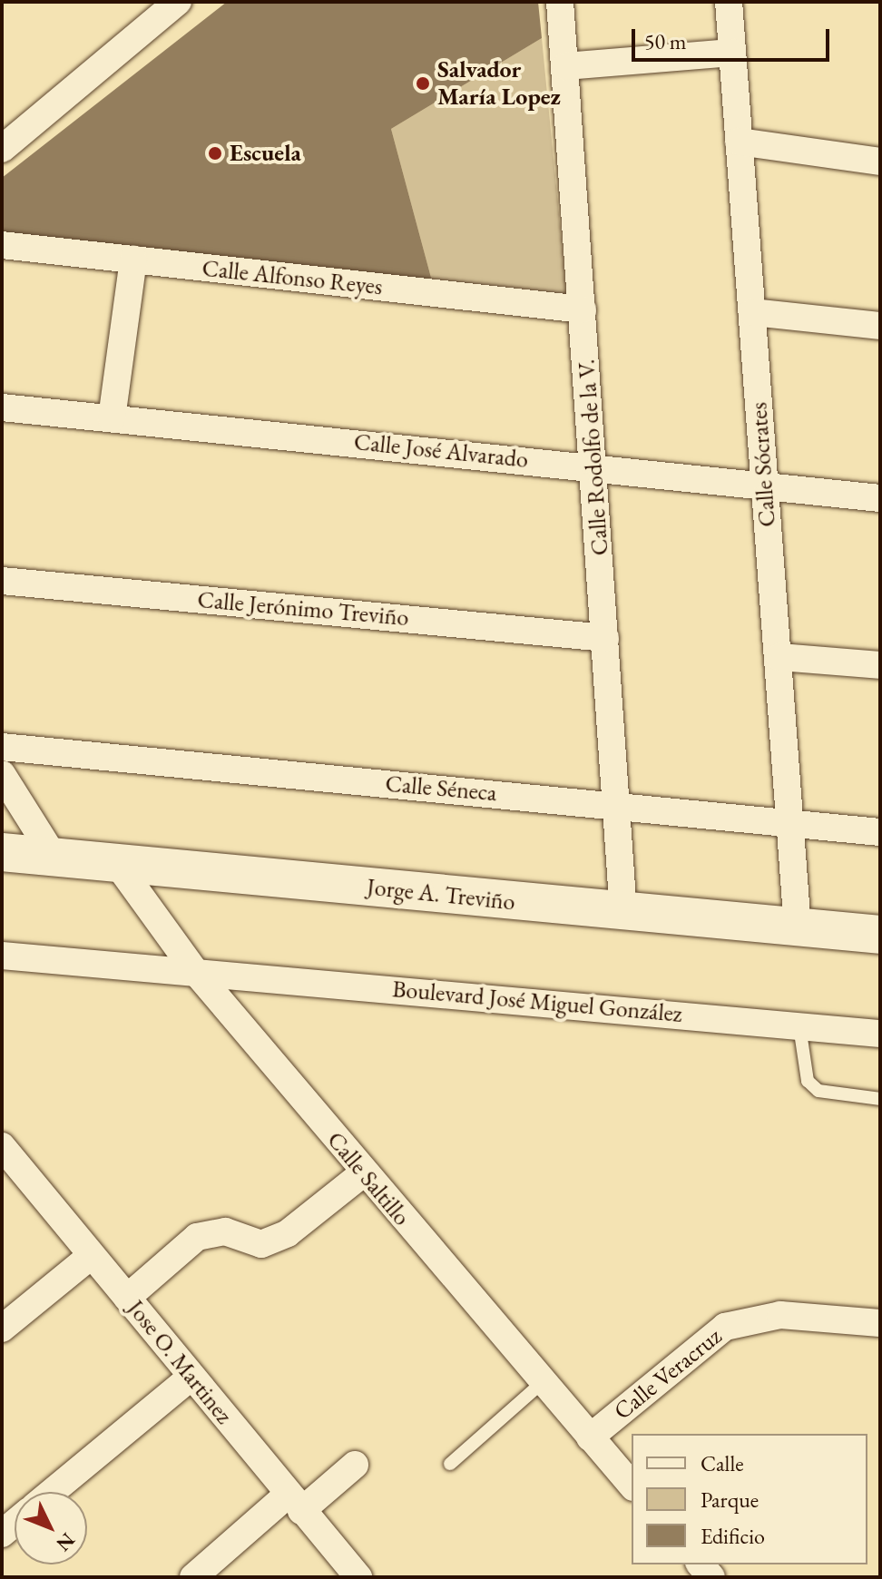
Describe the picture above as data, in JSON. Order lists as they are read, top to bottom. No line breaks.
{"streets":{"street":["Calle Alfonso Reyes","Calle José Alvarado","Calle Rodolfo de la V.","Calle Sócrates","Calle Jerónimo Treviño","Calle Séneca","Jorge A. Treviño","Boulevard José Miguel González","Calle Saltillo","Jose O. Martinez","Calle Veracruz"]},"crossings":[["Calle Alfonso Reyes","Calle Rodolfo de la V."],["Calle José Alvarado","Calle Rodolfo de la V."],["Calle José Alvarado","Calle Sócrates"],["Calle Rodolfo de la V.","Calle Jerónimo Treviño"],["Calle Rodolfo de la V.","Calle Séneca"],["Calle Rodolfo de la V.","Jorge A. Treviño"],["Calle Sócrates","Calle Séneca"],["Calle Sócrates","Jorge A. Treviño"],["Jorge A. Treviño","Calle Saltillo"],["Boulevard José Miguel González","Calle Saltillo"],["Calle Saltillo","Calle Veracruz"]],"places":["Salvador María Lopez","Escuela"],"legend":["Calle","Parque","Edificio"],"scale_bar":"50 m","north":"bottom right"}
